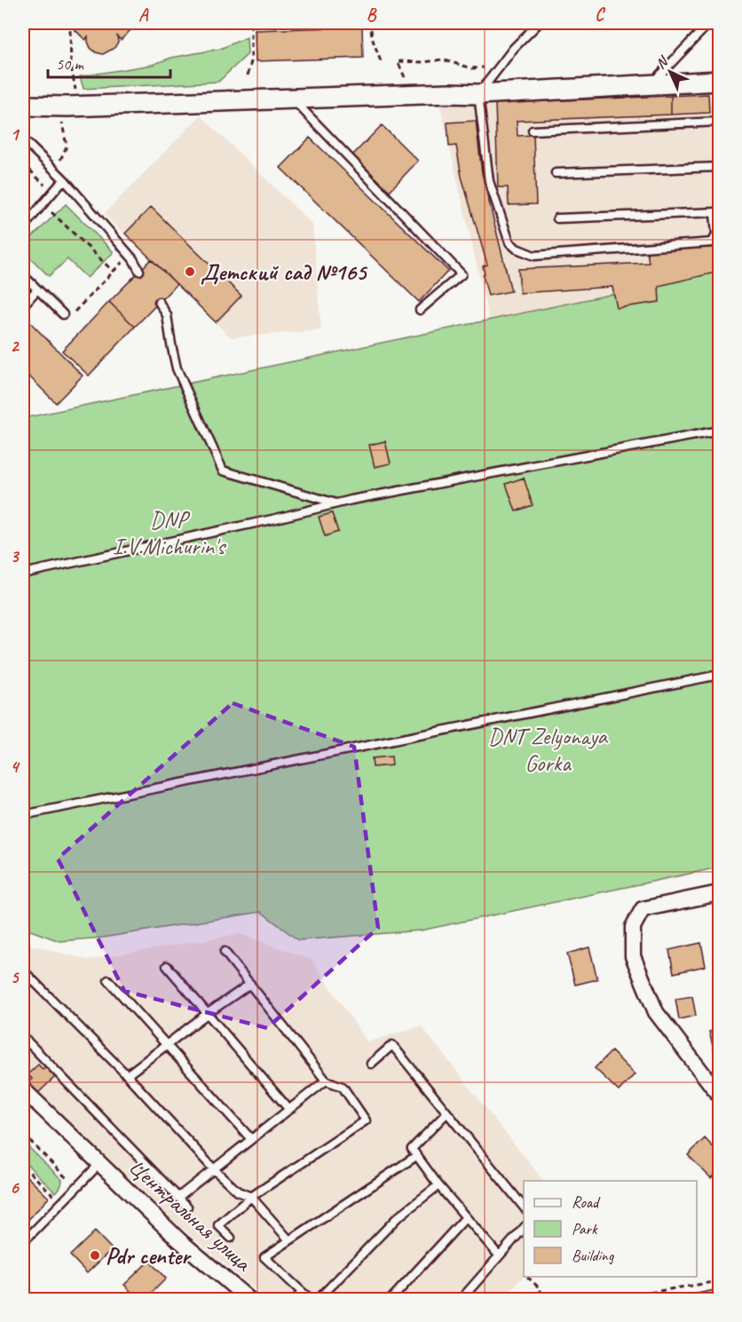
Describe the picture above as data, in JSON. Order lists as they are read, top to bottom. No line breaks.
{"streets":{"street":["Центральная улица"]},"parks":["DNP I.V.Michurin's","DNT Zelyonaya Gorka"],"places":["Детский сад №165","Pdr center"],"legend":["Road","Park","Building"],"scale_bar":"50 m","north":"top left","grid":{"columns":["A","B","C"],"rows":["1","2","3","4","5","6"]}}
